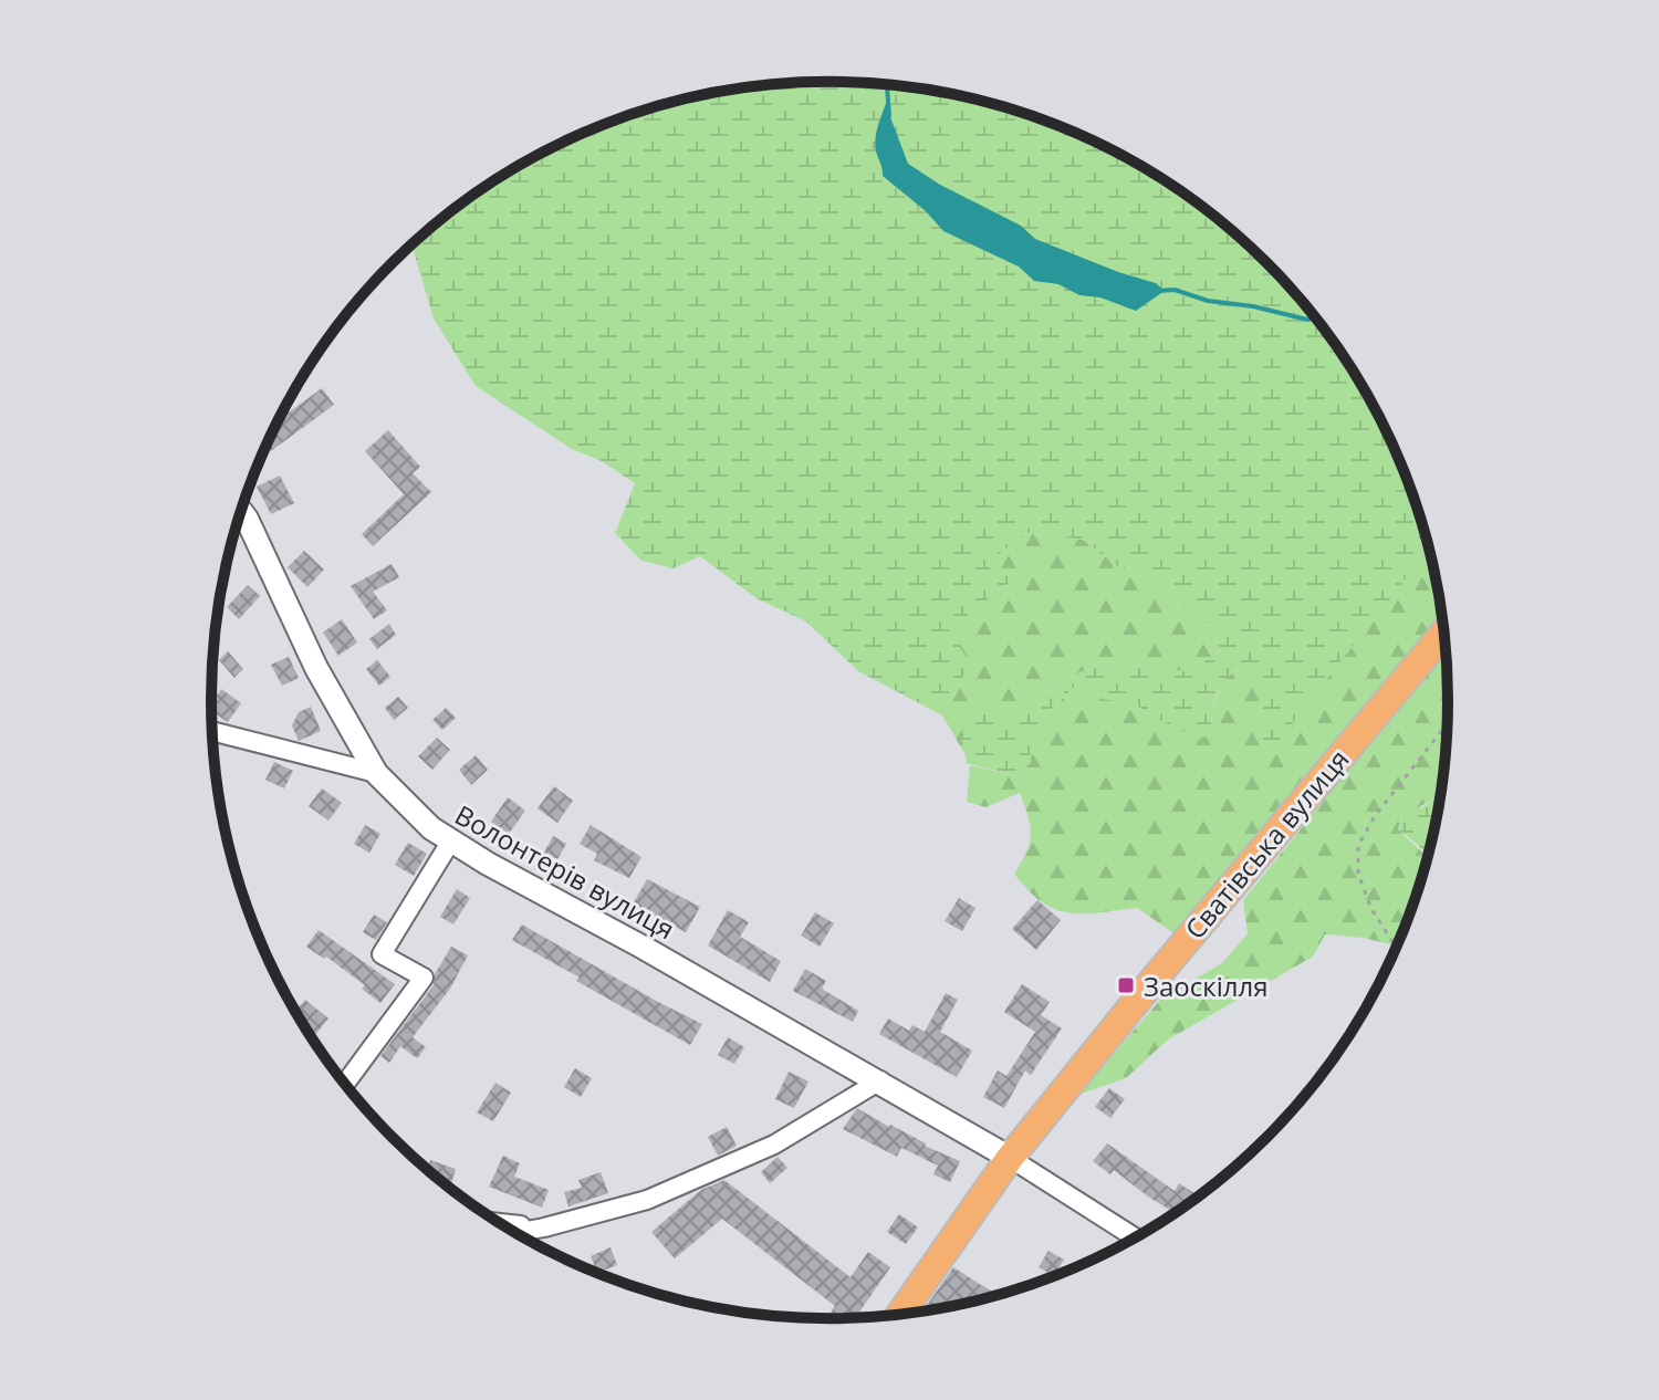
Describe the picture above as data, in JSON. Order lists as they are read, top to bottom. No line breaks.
{"streets":{"main road":["Сватівська вулиця"],"street":["Волонтерів вулиця"]},"crossings":[["Сватівська вулиця","Волонтерів вулиця"]],"places":{"transit":["Заоскілля"]}}
